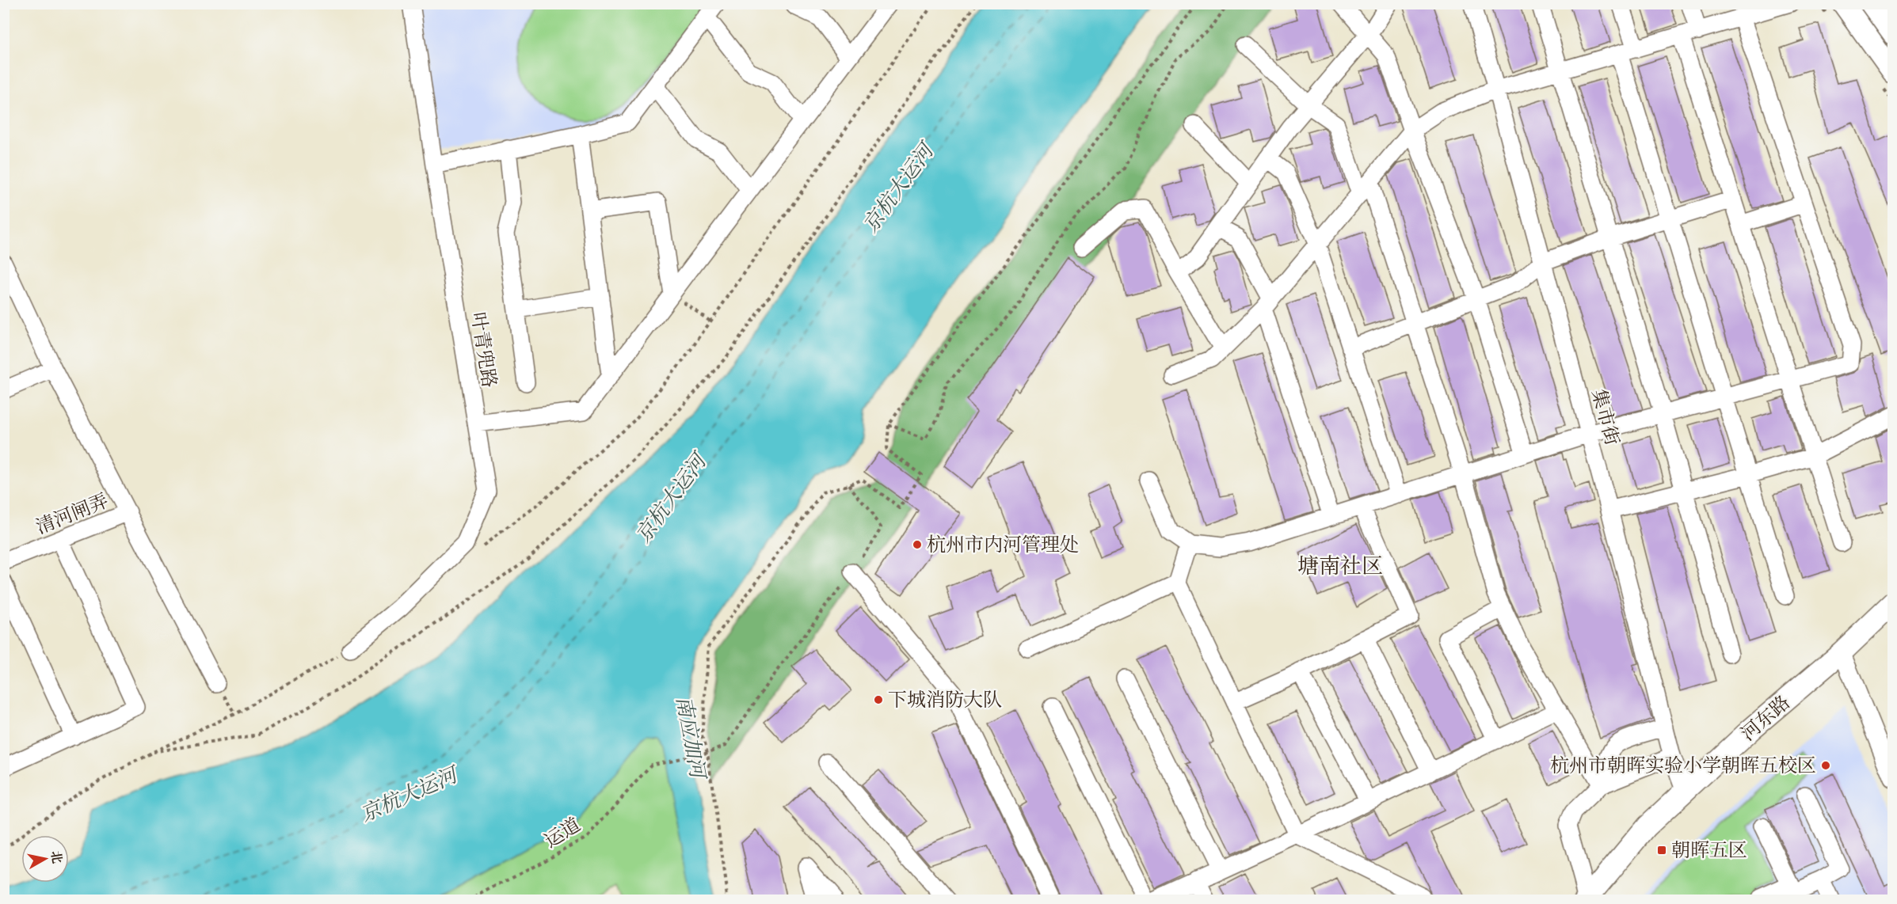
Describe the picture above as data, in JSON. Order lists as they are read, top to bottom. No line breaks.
{"streets":{"main road":["河东路"],"street":["叶青兜路","集市街","清河闸弄"],"path":["运道"]},"crossings":[["集市街","河东路"]],"districts":["塘南社区"],"water":["京杭大运河","南应加河"],"places":{"other":["杭州市内河管理处","下城消防大队","杭州市朝晖实验小学朝晖五校区"],"transit":["朝晖五区"]},"north":"right"}
